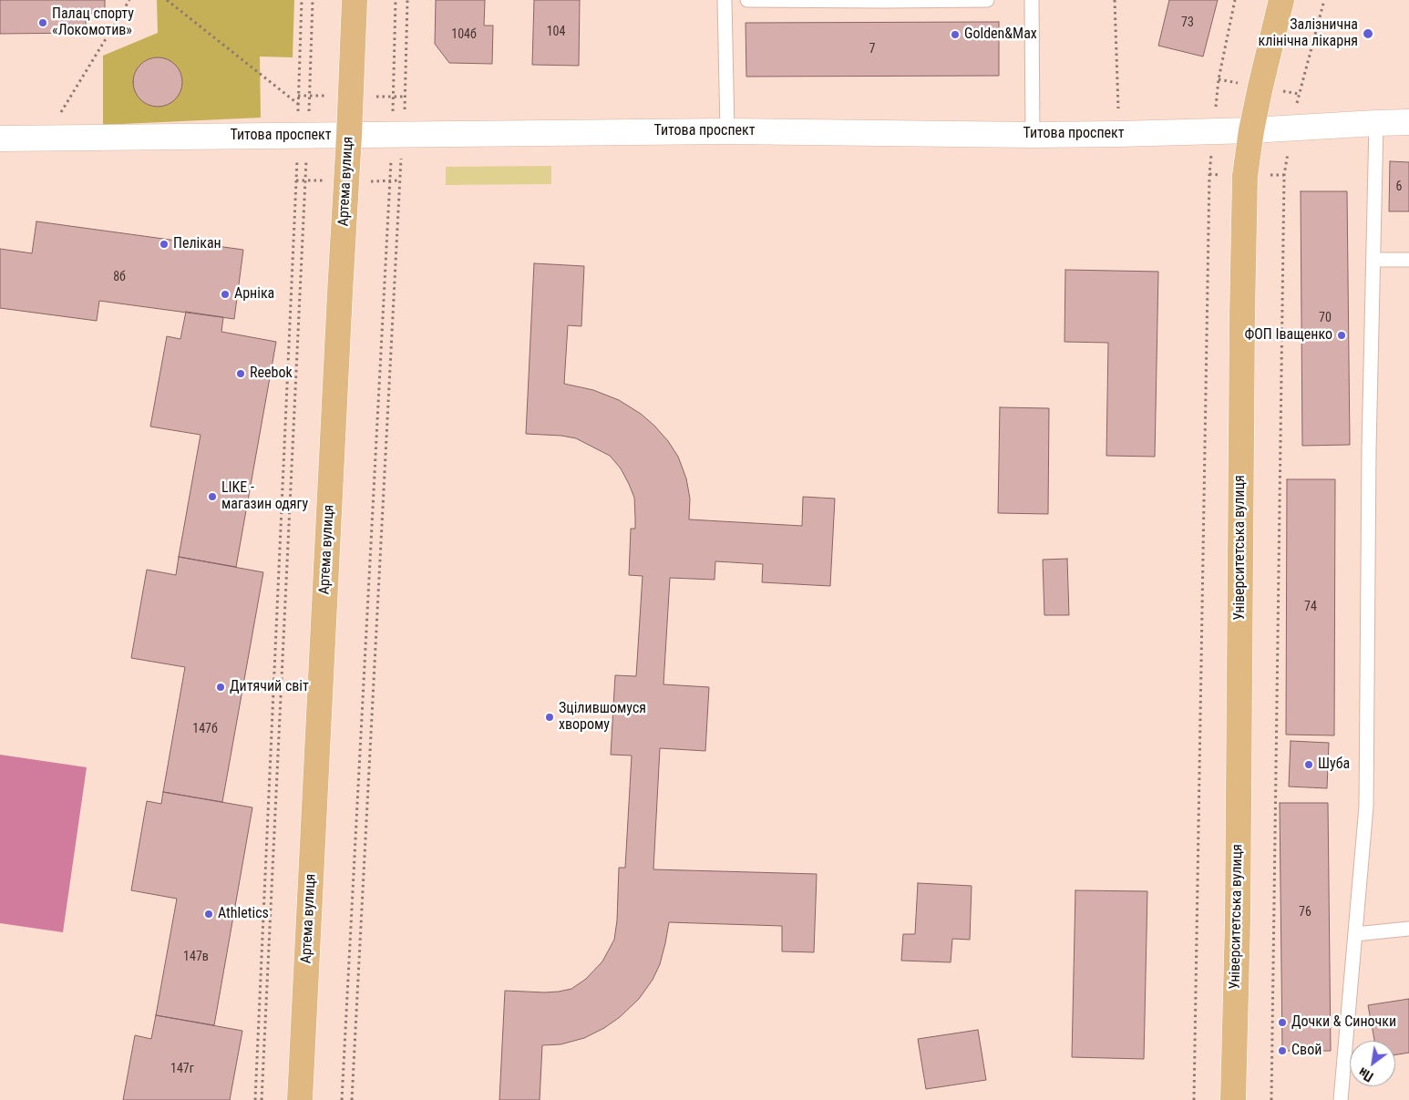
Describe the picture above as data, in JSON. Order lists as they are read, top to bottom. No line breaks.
{"streets":{"main road":["Артема вулиця","Університетська вулиця"],"street":["Титова проспект"]},"crossings":[["Титова проспект","Артема вулиця"],["Титова проспект","Університетська вулиця"]],"places":["Палац спорту «Локомотив»","Залізнична клінічна лікарня","Golden&Max","Пелікан","Арніка","ФОП Іващенко","Reebok","LIKE - магазин одягу","Дитячий світ","Зцілившомуся хворому","Шуба","Athletics","Дочки & Синочки","Свой"],"house_numbers":["73","104","104б","7","6","8б","70","74","147б","76","147в","147г"],"north":"bottom left"}
